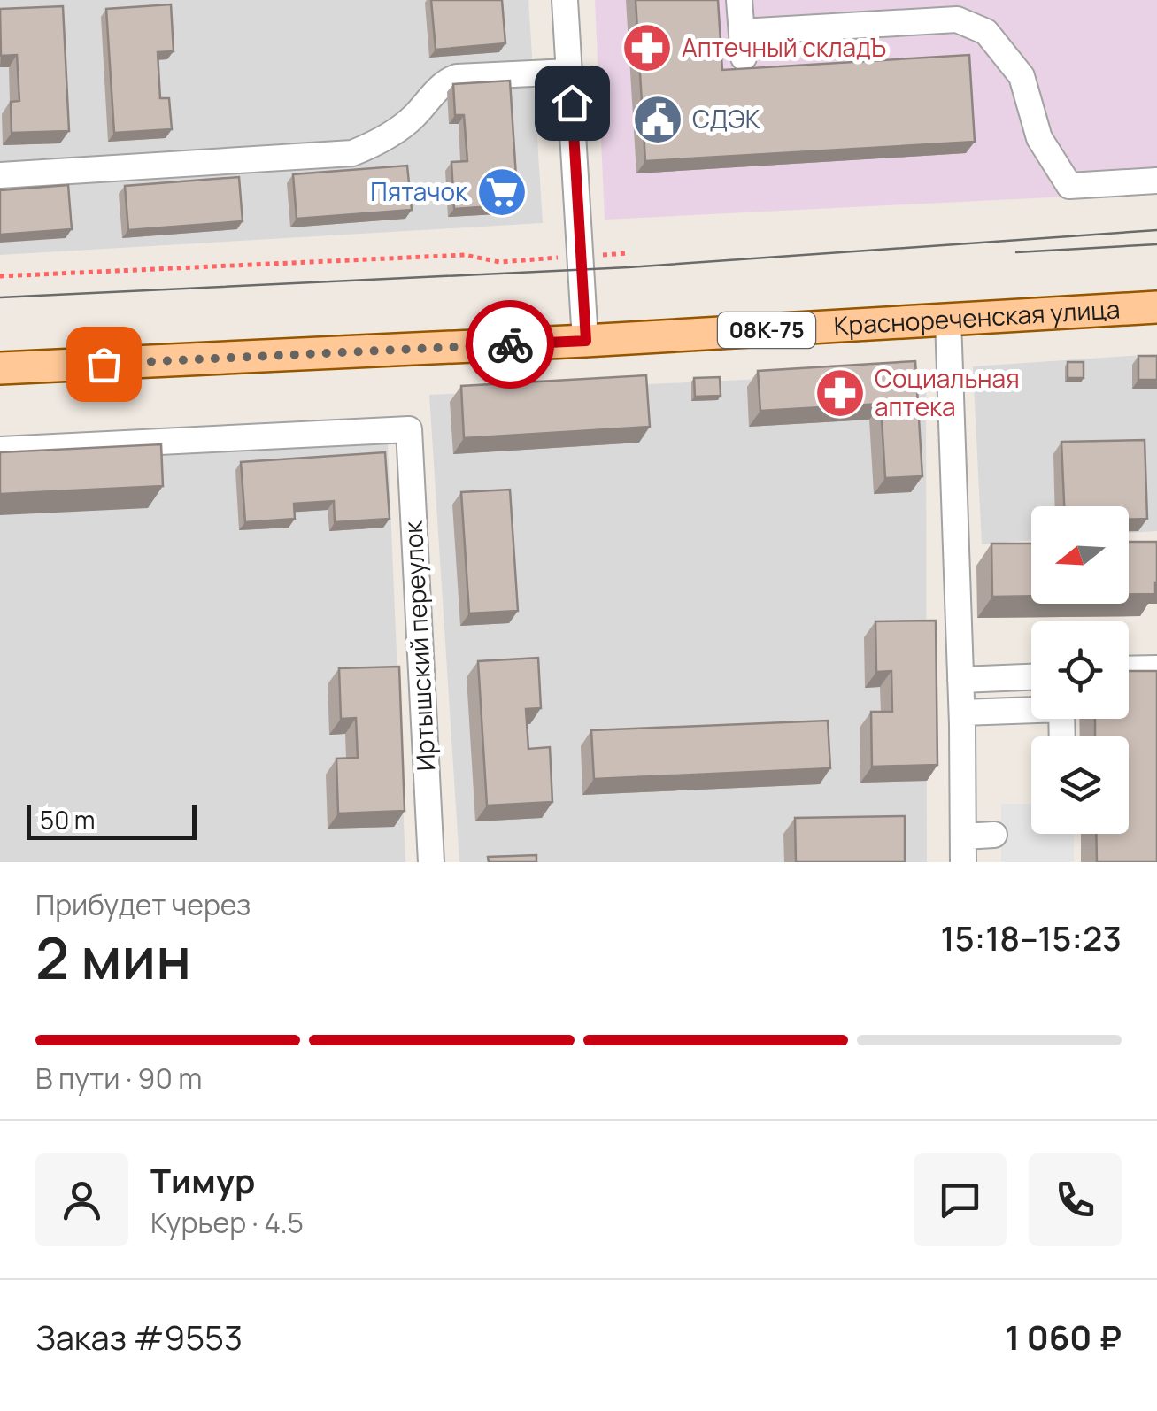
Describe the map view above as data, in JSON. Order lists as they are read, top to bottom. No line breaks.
{"streets":{"main road":["Краснореченская улица","08К-75"],"street":["Иртышский переулок"]},"places":{"pharmacy":["Аптечный складЪ","Социальная аптека"],"public building":["СДЭК"],"supermarket":["Пятачок"]},"scale_bar":"50 m","north":"left","page":{"scale":"50 m","heading":["2 мин","Прибудет через","15:18–15:23"],"panel":["Тимур","Курьер · 4.5","Заказ #9553","1 060 ₽"],"bar":"В пути · 90 m"}}
